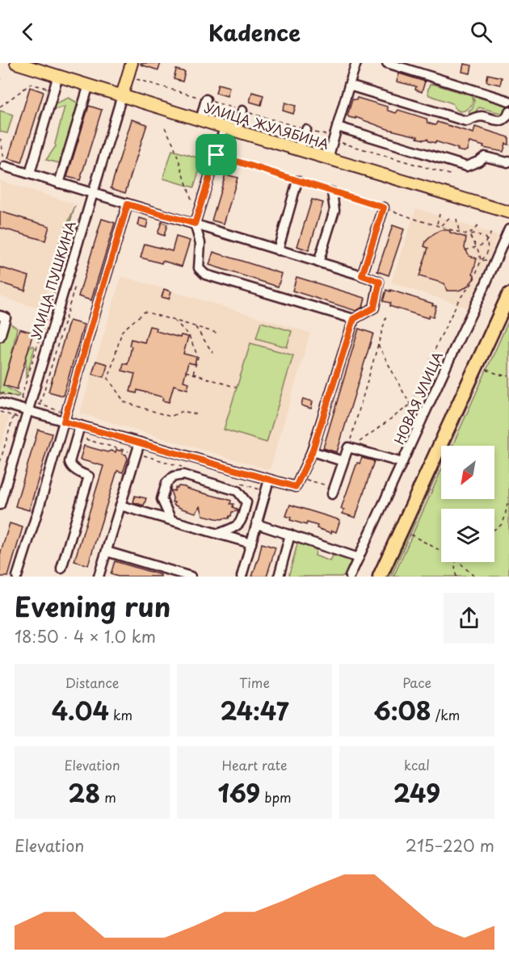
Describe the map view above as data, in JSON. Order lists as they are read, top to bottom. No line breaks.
{"streets":{"main road":["УЛИЦА ЖУЛЯБИНА","УЛИЦА ПУШКИНА"],"street":["НОВАЯ УЛИЦА"]},"crossings":[["УЛИЦА ЖУЛЯБИНА","УЛИЦА ПУШКИНА"]],"north":"bottom left","page":{"header":"Kadence","heading":["Evening run","18:50 · 4 × 1.0 km"],"stats":[["Distance","4.04 km"],["Time","24:47"],["Pace","6:08 /km"],["Elevation","28 m"],["Heart rate","169 bpm"],["kcal","249"]],"chart":["Elevation","215–220 m"]}}
